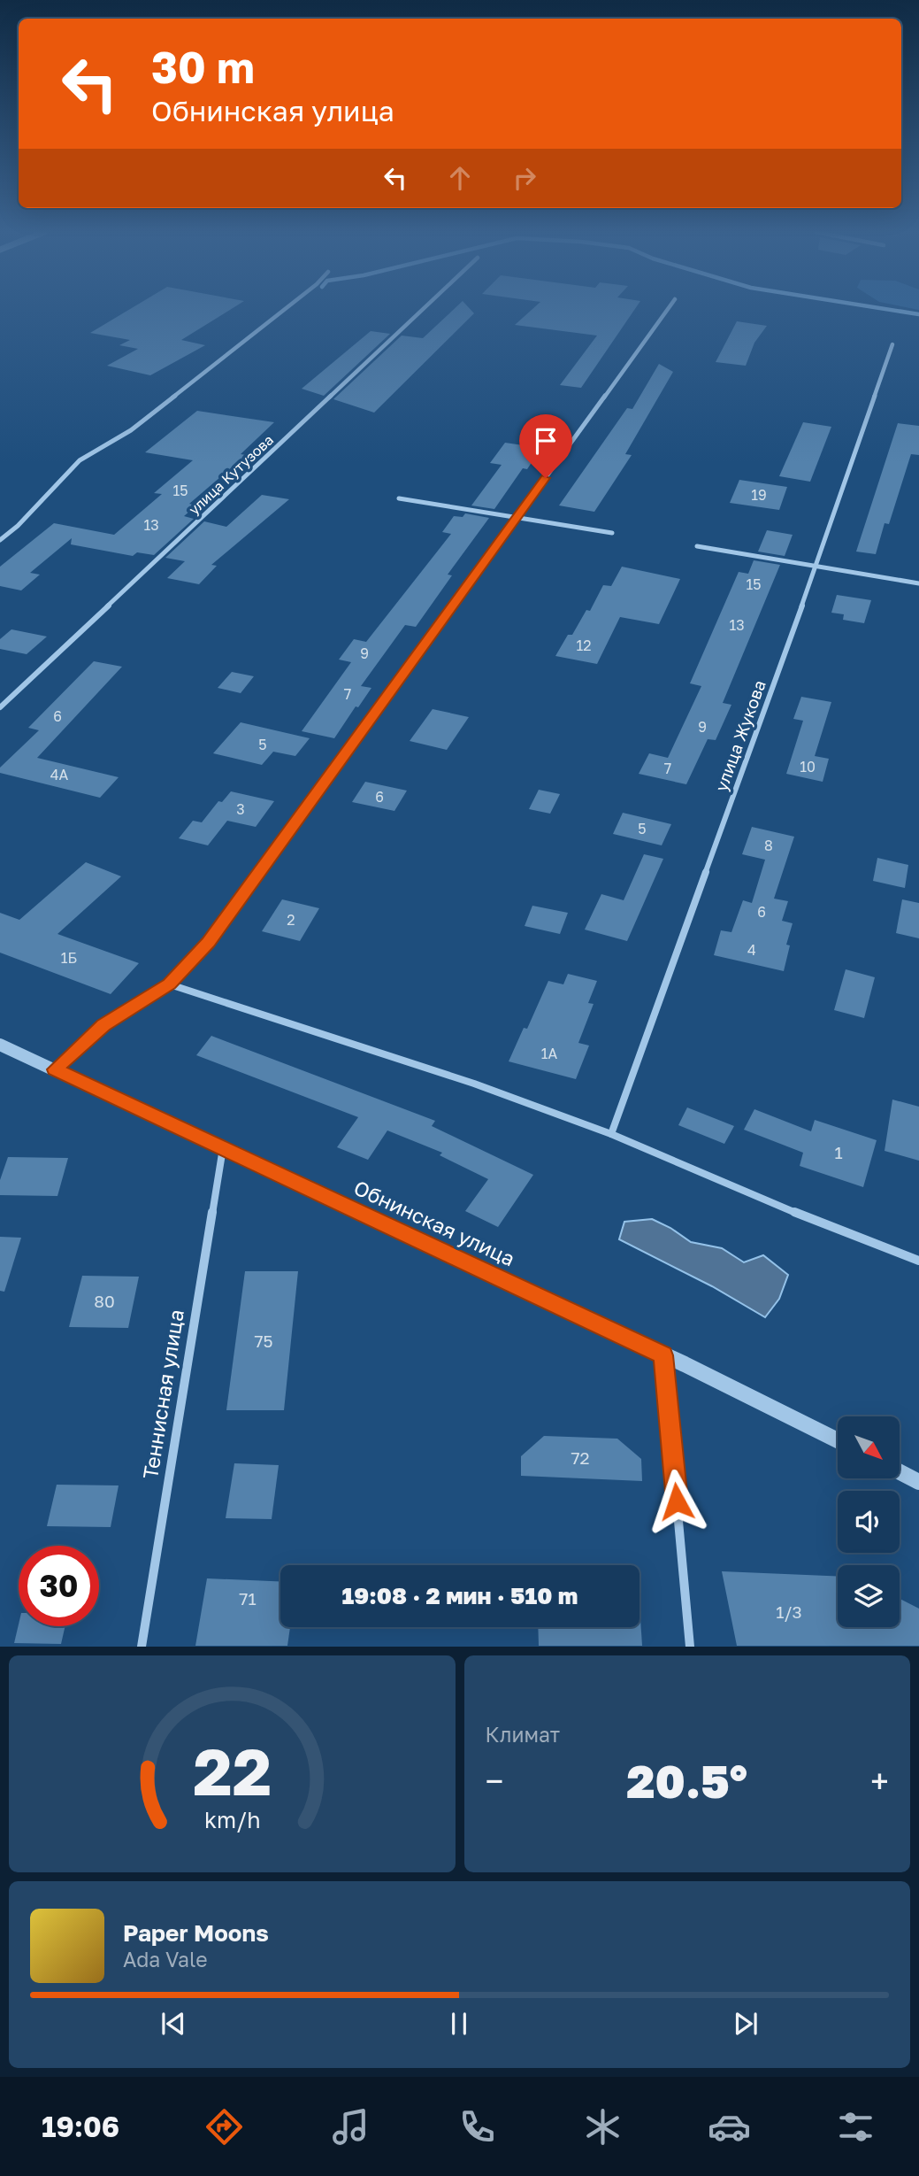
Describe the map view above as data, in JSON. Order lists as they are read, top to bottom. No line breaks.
{"streets":{"street":["улица Кутузова","улица Жукова","Обнинская улица","Теннисная улица"]},"crossings":[["Обнинская улица","Теннисная улица"]],"house_numbers":["15","19","13","15","13","12","9","7","6","9","5","10","7","4А","6","3","5","8","6","2","4","1Б","1А","1","80","75","72","71","1/3"],"north":"bottom right","page":{"turn":["30 m","Обнинская улица"],"limit":"30","trip":"19:08 · 2 мин · 510 m","tile":"Климат","heat":["−","20.5°","+"],"song":["Paper Moons","Ada Vale"],"tabs":"19:06","gauge":["22","km/h"]}}
